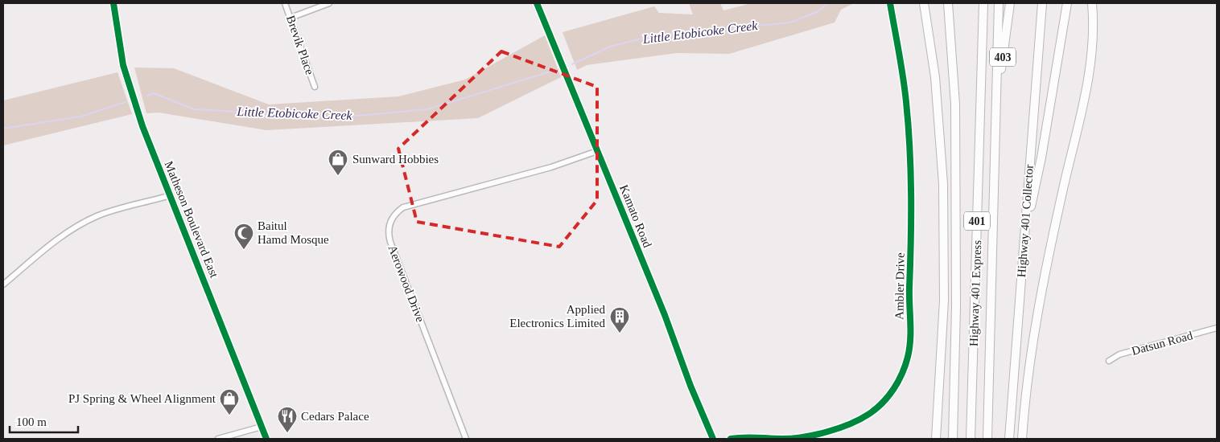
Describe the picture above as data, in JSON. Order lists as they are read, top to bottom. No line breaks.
{"streets":{"highway":["403","401","Highway 401 Collector","Highway 401 Express"],"street":["Brevik Place","Kamato Road","Matheson Boulevard East","Aerowood Drive","Ambler Drive","Datsun Road"]},"crossings":[["403","Highway 401 Express"],["Kamato Road","Aerowood Drive"]],"water":["Little Etobicoke Creek"],"places":{"shop":["Sunward Hobbies","PJ Spring & Wheel Alignment"],"mosque":["Baitul Hamd Mosque"],"building":["Applied Electronics Limited"],"restaurant":["Cedars Palace"]},"scale_bar":"100 m"}
